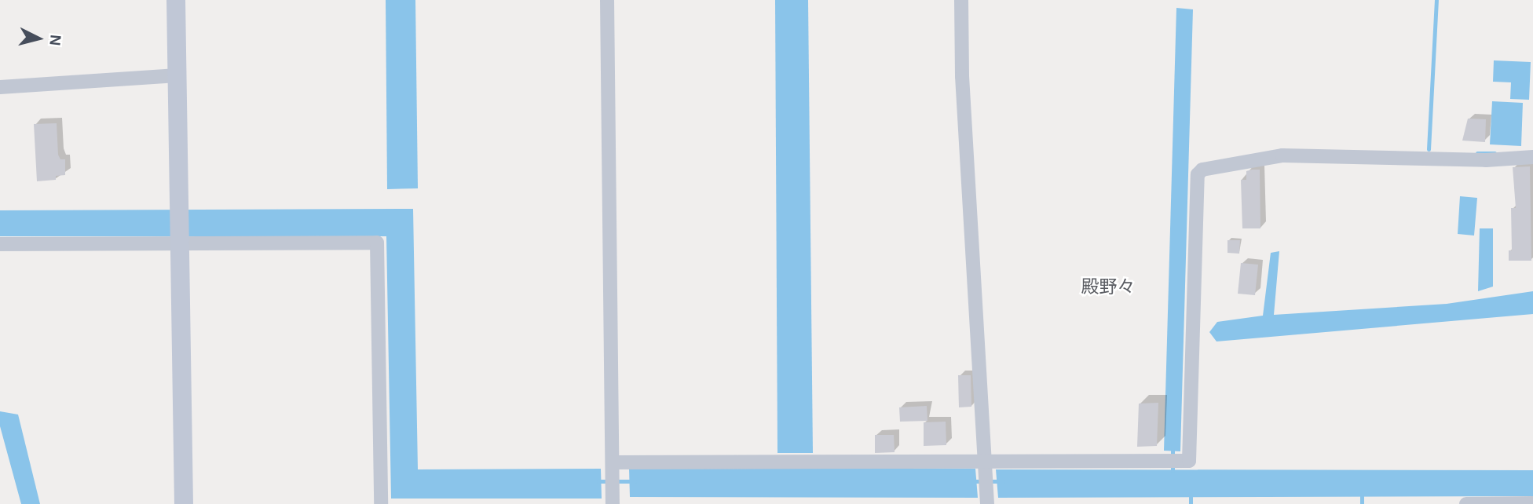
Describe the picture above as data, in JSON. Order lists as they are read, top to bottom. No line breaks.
{"districts":["殿野々"],"north":"right"}
